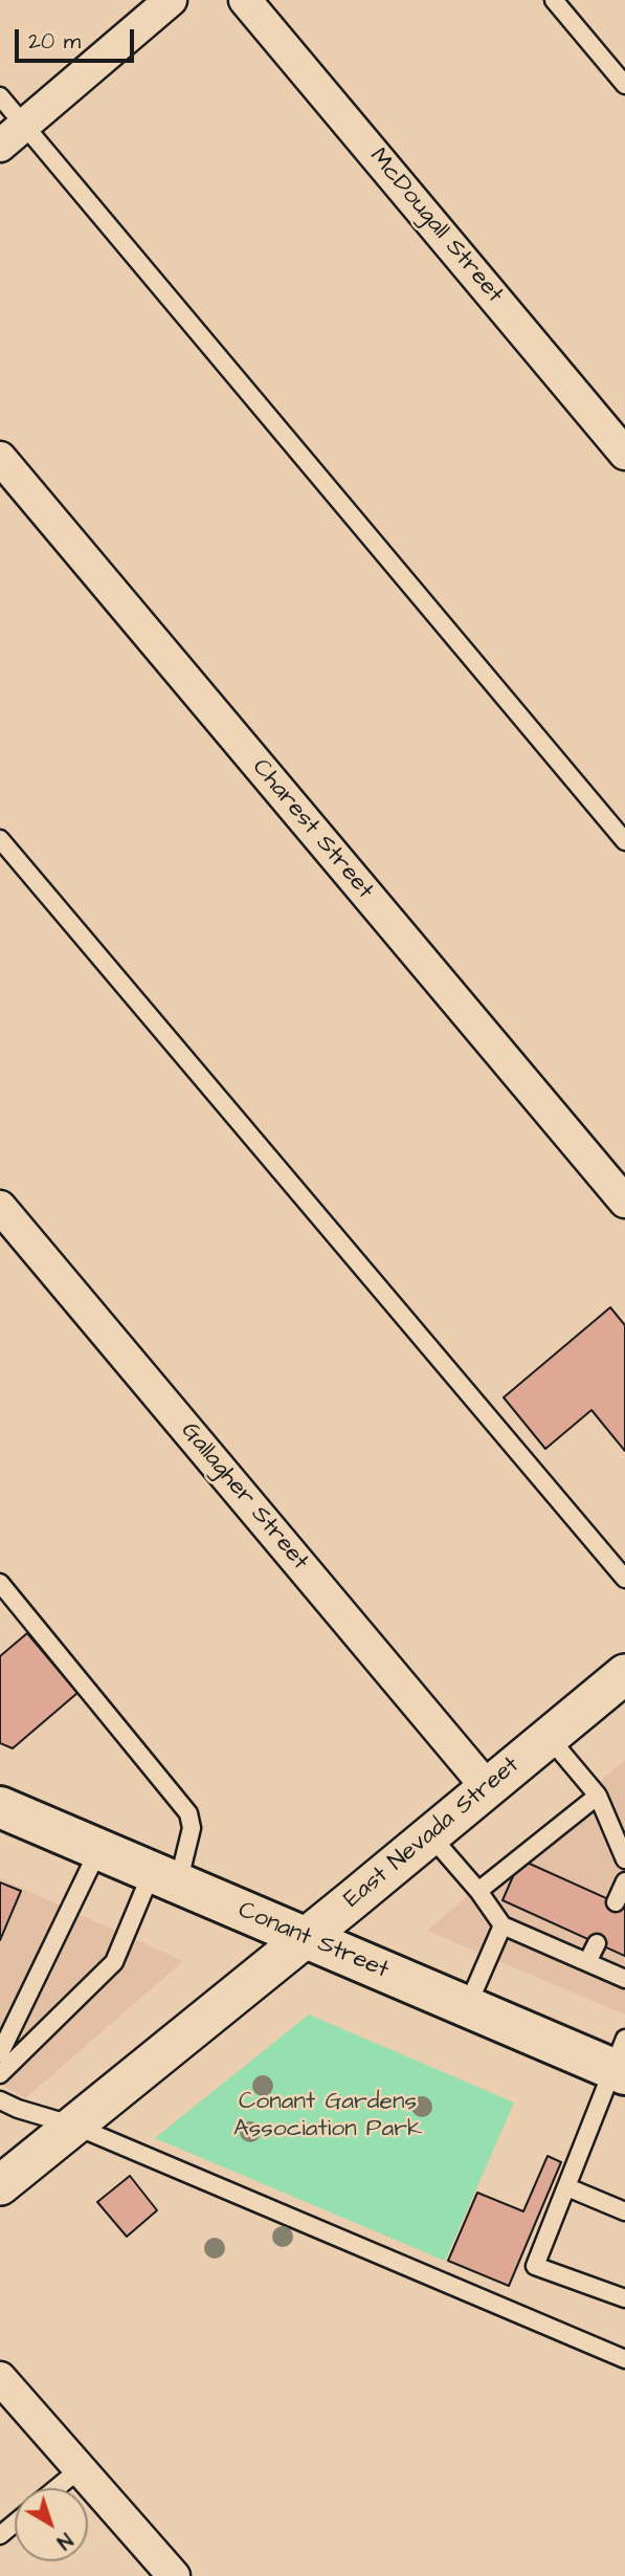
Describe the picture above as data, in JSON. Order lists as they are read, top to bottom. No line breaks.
{"streets":{"main road":["Conant Street"],"street":["McDougall Street","Charest Street","Gallagher Street","East Nevada Street"]},"crossings":[["Gallagher Street","East Nevada Street"],["East Nevada Street","Conant Street"]],"parks":["Conant Gardens Association Park"],"scale_bar":"20 m","north":"bottom right"}
